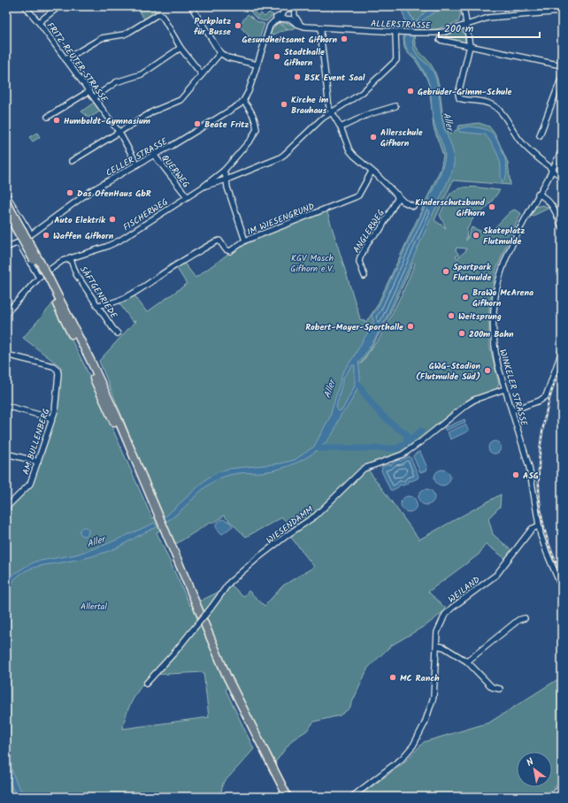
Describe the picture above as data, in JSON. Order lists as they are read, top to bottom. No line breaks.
{"streets":{"street":["ALLERSTRASSE","FRITZ-REUTER-STRASSE","CELLER STRASSE","QUERWEG","FISCHERWEG","IM WIESENGRUND","ANGLERWEG","SÄFTGENRIEDE","WINKELER STRASSE","AM BULLENBERG","WIESENDAMM","WEILAND"]},"crossings":[["FRITZ-REUTER-STRASSE","CELLER STRASSE"],["CELLER STRASSE","QUERWEG"],["CELLER STRASSE","FISCHERWEG"],["QUERWEG","FISCHERWEG"],["FISCHERWEG","SÄFTGENRIEDE"],["IM WIESENGRUND","SÄFTGENRIEDE"],["WINKELER STRASSE","WIESENDAMM"],["WINKELER STRASSE","WEILAND"]],"water":["Aller"],"parks":["KGV Masch Gifhorn e.V.","Allertal"],"places":["Parkplatz für Busse","Gesundheitsamt Gifhorn","Stadthalle Gifhorn","BSK Event Saal","Gebrüder-Grimm-Schule","Kirche im Brauhaus","Humboldt-Gymnasium","Beate Fritz","Allerschule Gifhorn","Das OfenHaus GbR","Kinderschutzbund Gifhorn","Auto Elektrik","Waffen Gifhorn","Skateplatz Flutmulde","Sportpark Flutmulde","BraWo McArena Gifhorn","Weitsprung","Robert-Mayer-Sporthalle","200m Bahn","GWG-Stadion (Flutmulde Süd)","ASG","MC Ranch"],"scale_bar":"200 m","north":"top left"}
